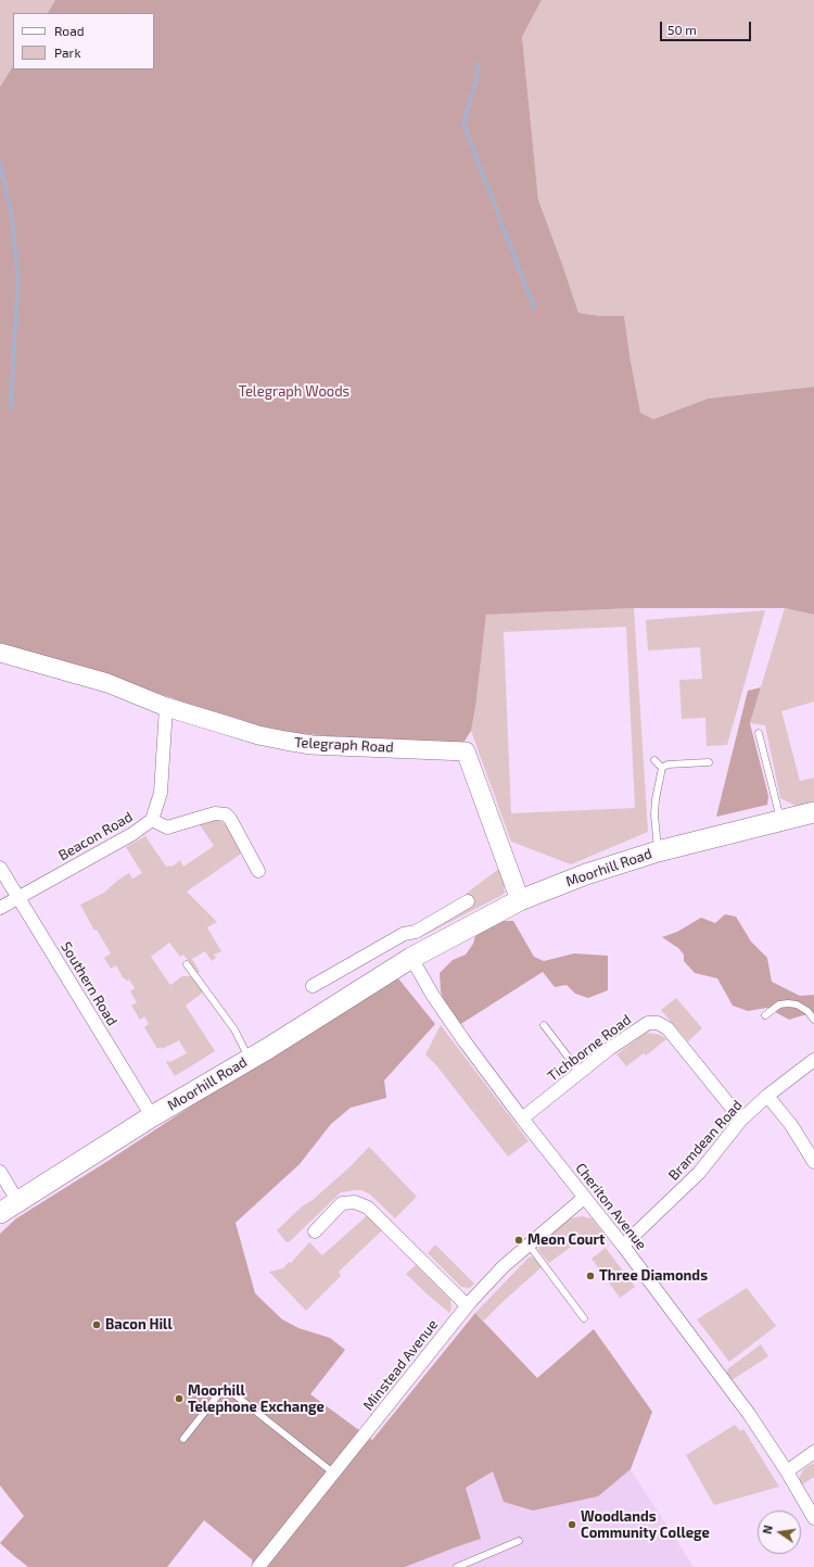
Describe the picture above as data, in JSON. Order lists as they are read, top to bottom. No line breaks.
{"streets":{"main road":["Moorhill Road"],"street":["Telegraph Road","Beacon Road","Southern Road","Tichborne Road","Bramdean Road","Cheriton Avenue","Minstead Avenue"]},"crossings":[["Telegraph Road","Beacon Road"],["Telegraph Road","Moorhill Road"],["Beacon Road","Southern Road"],["Moorhill Road","Southern Road"],["Moorhill Road","Cheriton Avenue"],["Tichborne Road","Bramdean Road"],["Tichborne Road","Cheriton Avenue"],["Bramdean Road","Cheriton Avenue"],["Cheriton Avenue","Minstead Avenue"]],"parks":["Telegraph Woods"],"places":["Meon Court","Three Diamonds","Bacon Hill","Moorhill Telephone Exchange","Woodlands Community College"],"legend":["Road","Park"],"scale_bar":"50 m","north":"left"}
